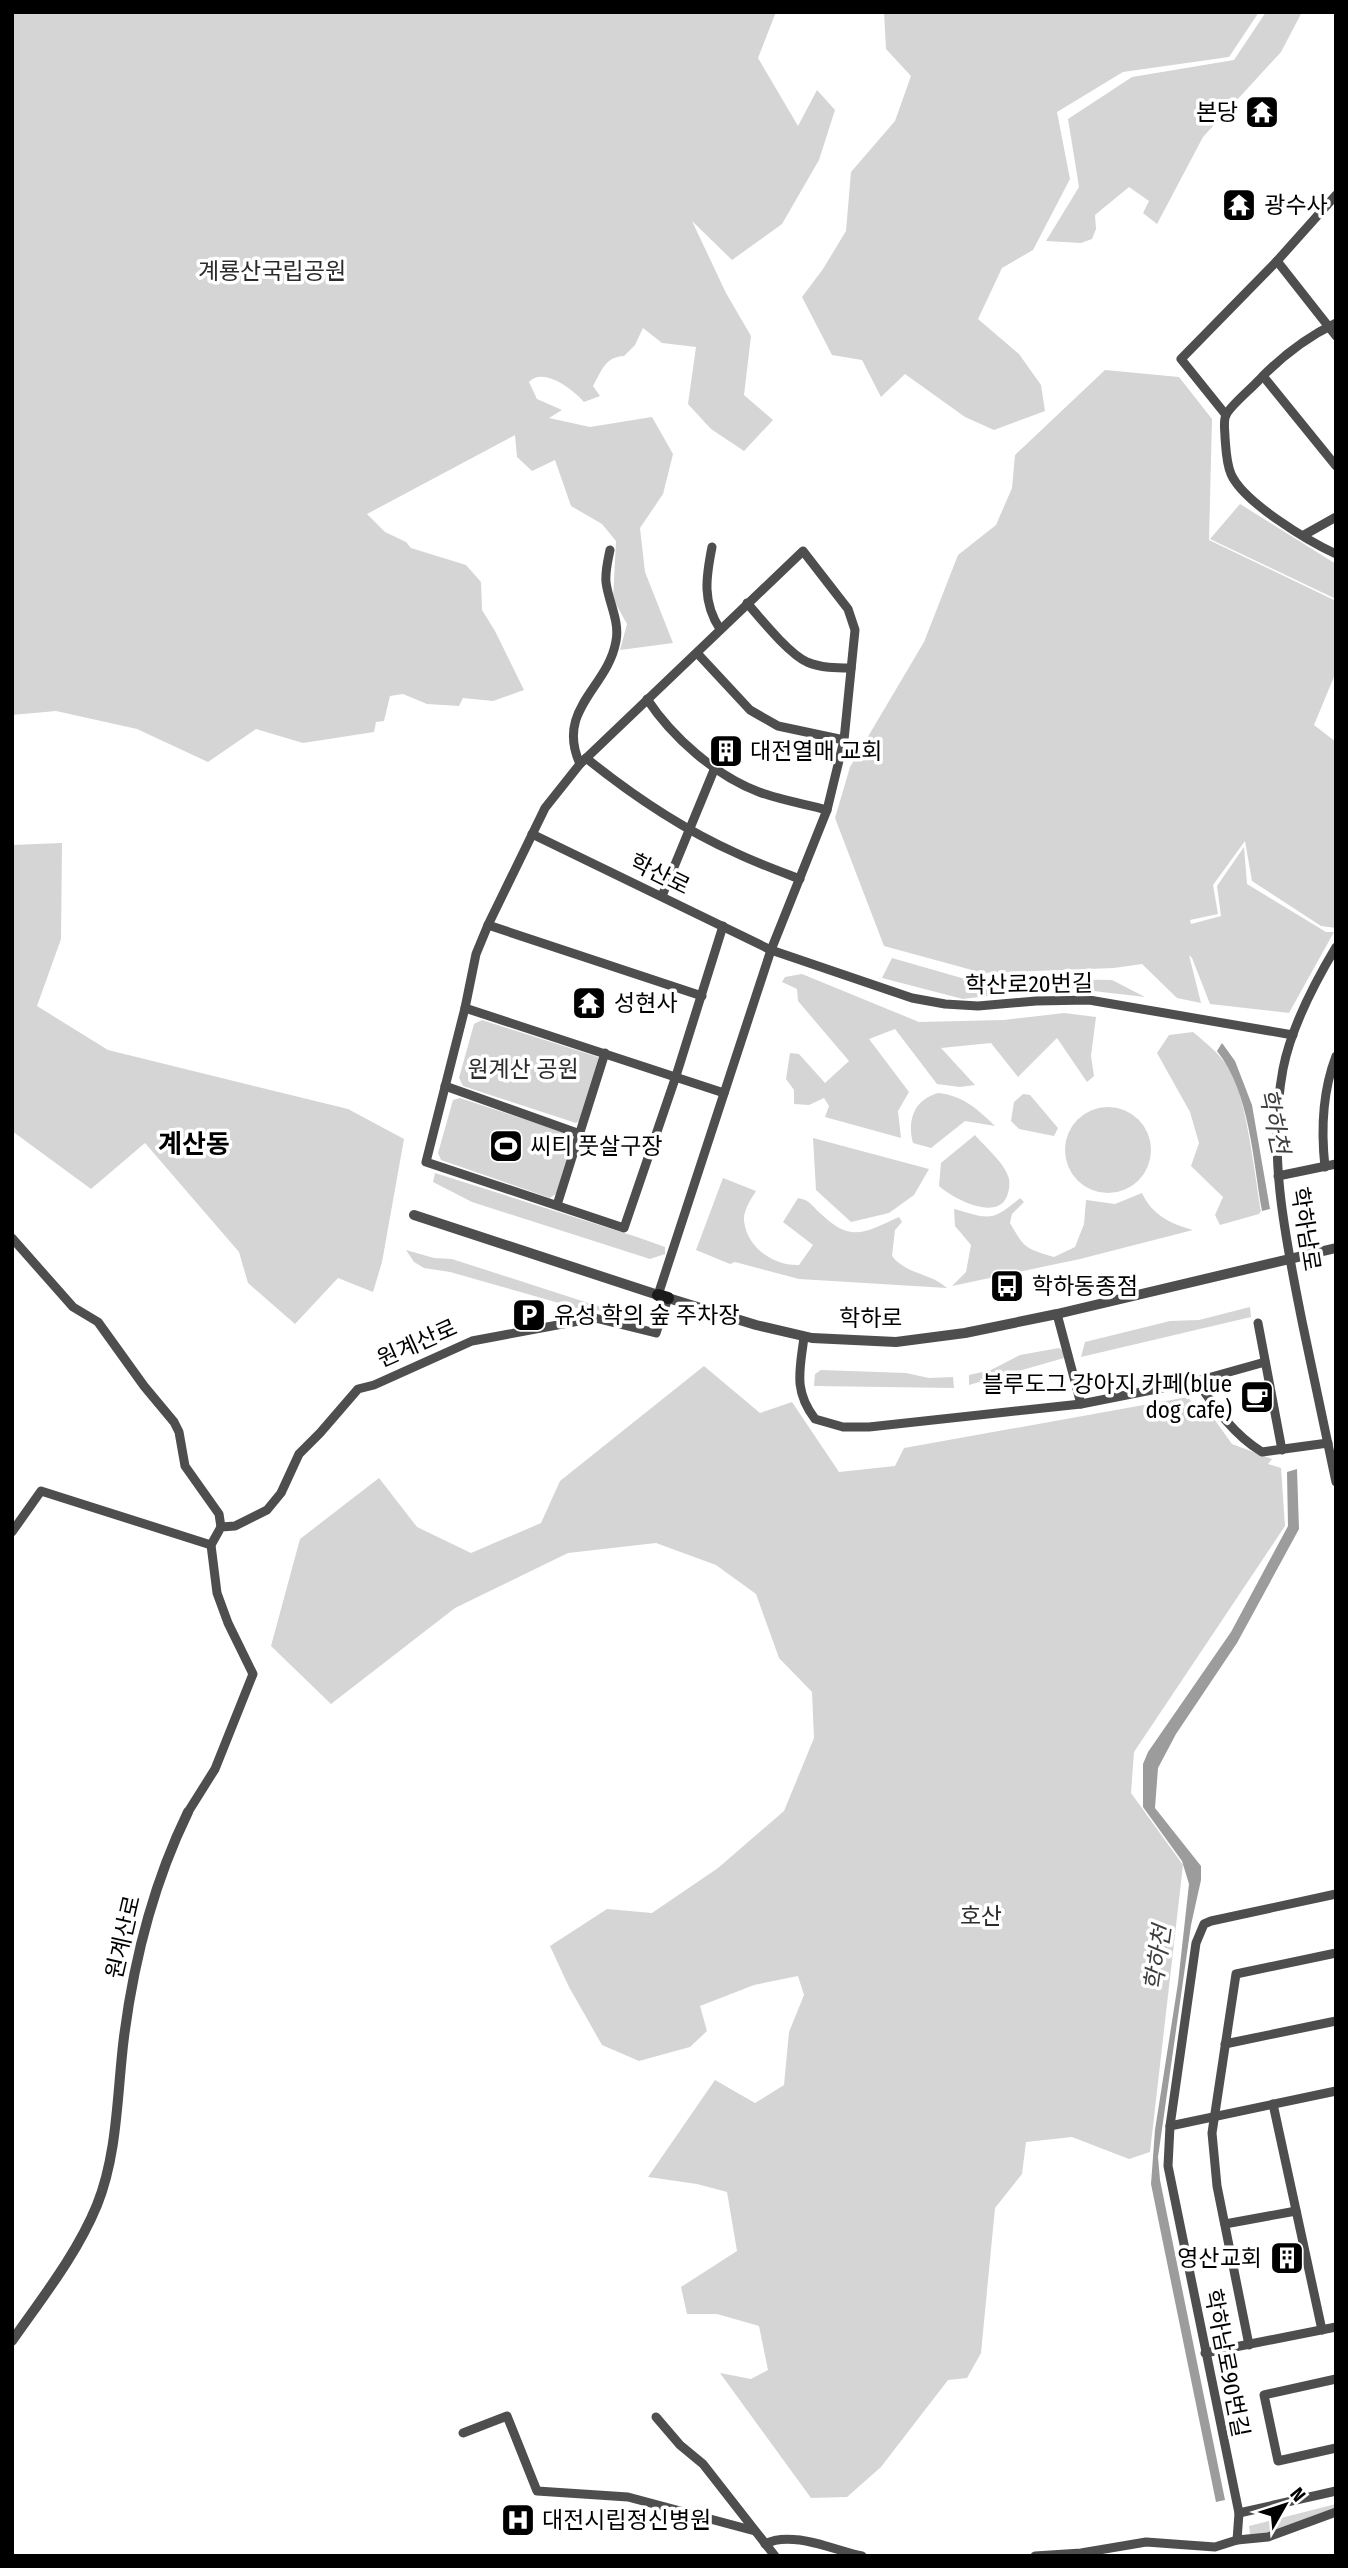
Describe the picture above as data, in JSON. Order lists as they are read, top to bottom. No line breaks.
{"streets":{"street":["학산로","학산로20번길","학하남로","학하로","원계산로","학하남로90번길"]},"crossings":[["학산로","학산로20번길"],["학산로20번길","학하남로"],["학하남로","학하로"],["학하로","원계산로"]],"districts":["계산동"],"water":["학하천"],"parks":["계룡산국립공원","원계산 공원","호산"],"places":{"temple":["본당","광수사","성현사"],"building":["대전열매 교회","영산교회"],"sports":["씨티 풋살구장"],"bus stop":["학하동종점"],"parking":["유성 학의 숲 주차장"],"cafe":["블루도그 강아지 카페(blue dog cafe)"],"hospital":["대전시립정신병원"]},"north":"top right"}
